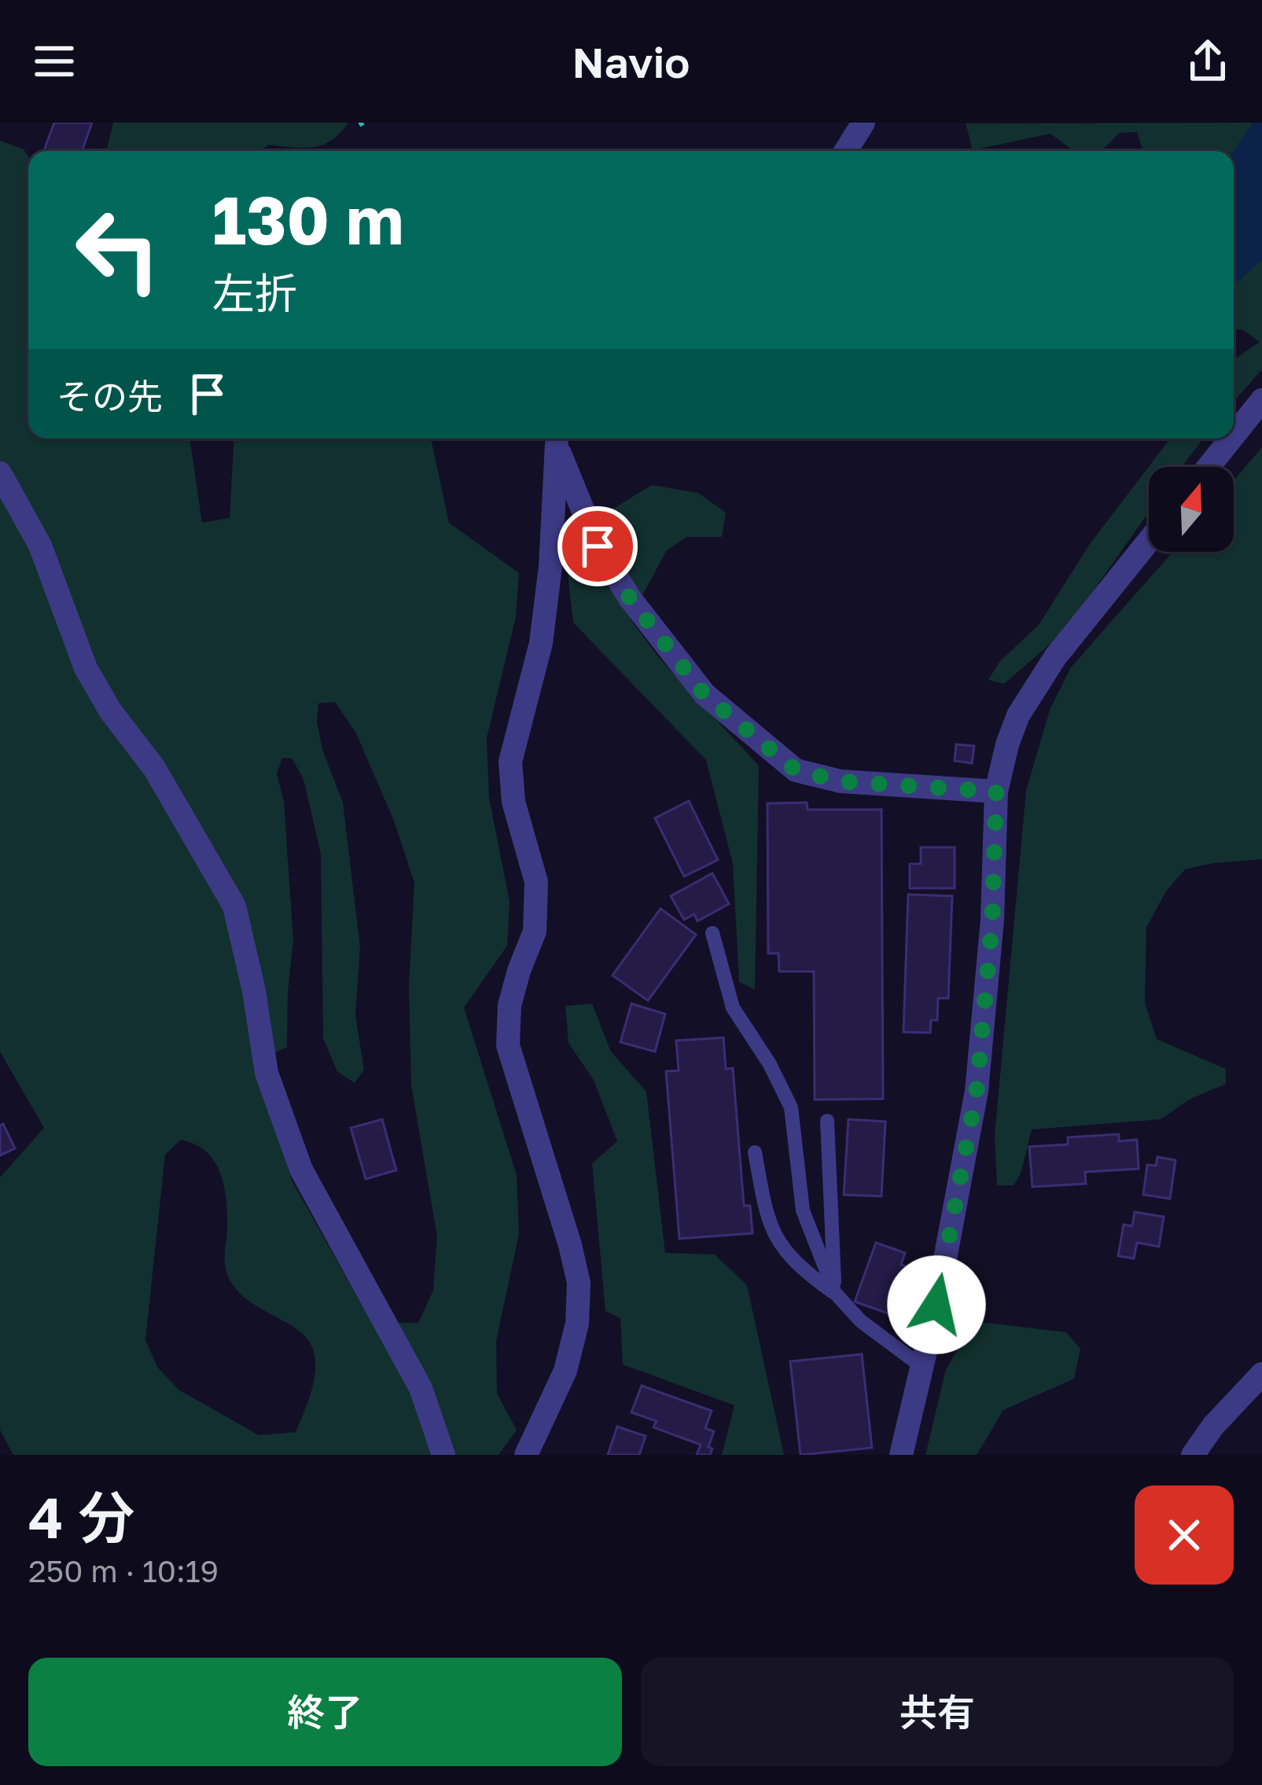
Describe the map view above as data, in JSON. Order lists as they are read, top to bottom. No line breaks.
{"north":"top","page":{"header":"Navio","turn":["130 m","左折"],"then":"その先","heading":["4 分","250 m · 10:19"],"buttons":["終了","共有"]}}
